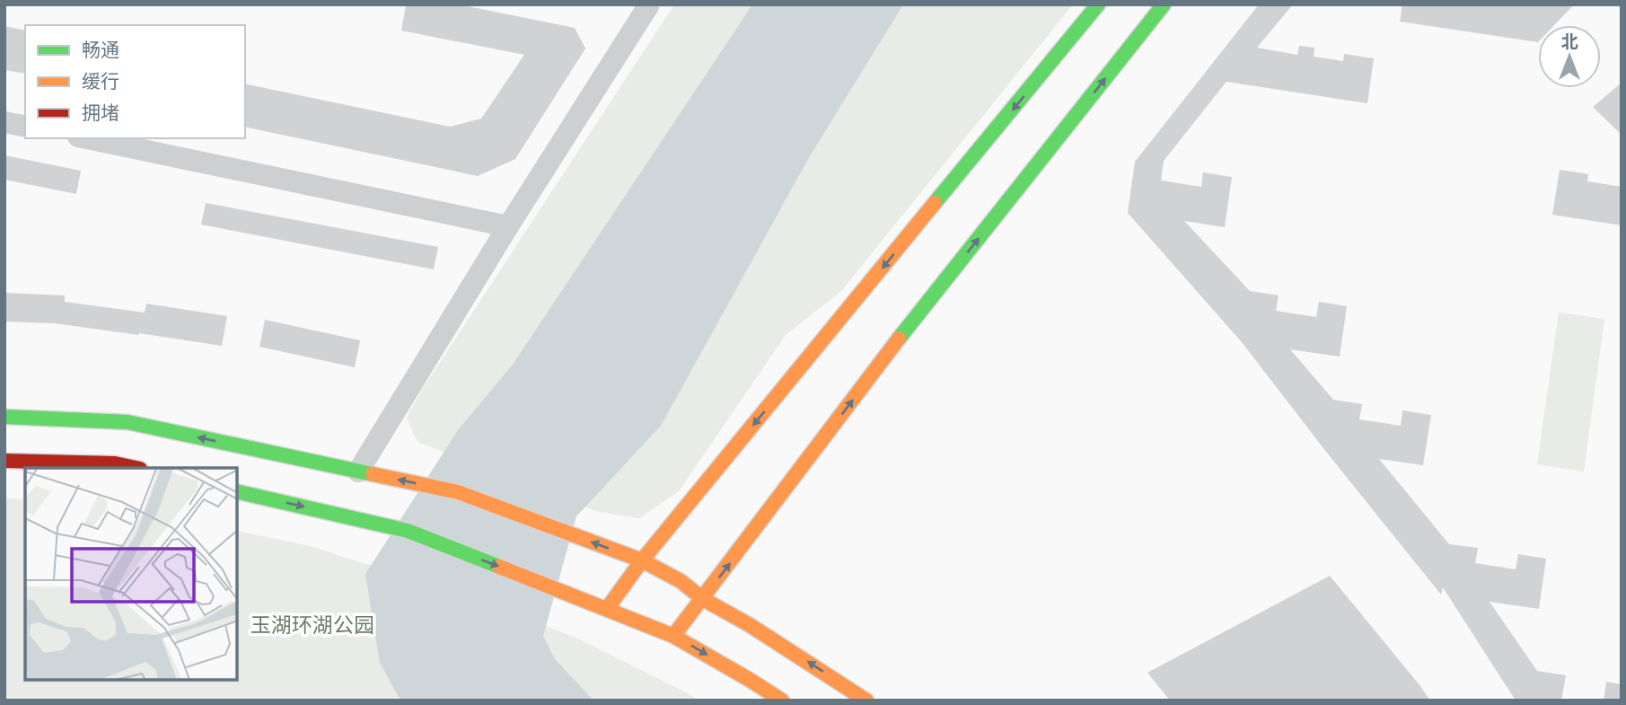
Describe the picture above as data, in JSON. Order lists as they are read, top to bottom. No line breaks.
{"parks":["玉湖环湖公园"],"legend":["畅通","缓行","拥堵"],"north":"top"}
